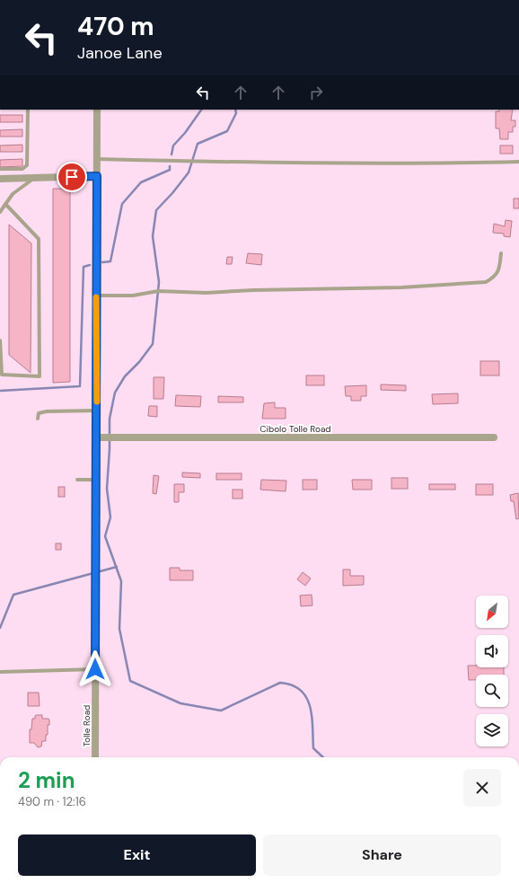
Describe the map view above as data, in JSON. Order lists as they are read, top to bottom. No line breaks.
{"streets":{"street":["Cibolo Tolle Road","Tolle Road"]},"crossings":[["Cibolo Tolle Road","Tolle Road"]],"north":"bottom left","page":{"turn":["470 m","Janoe Lane"],"heading":["2 min","490 m · 12:16"],"buttons":["Exit","Share"]}}
